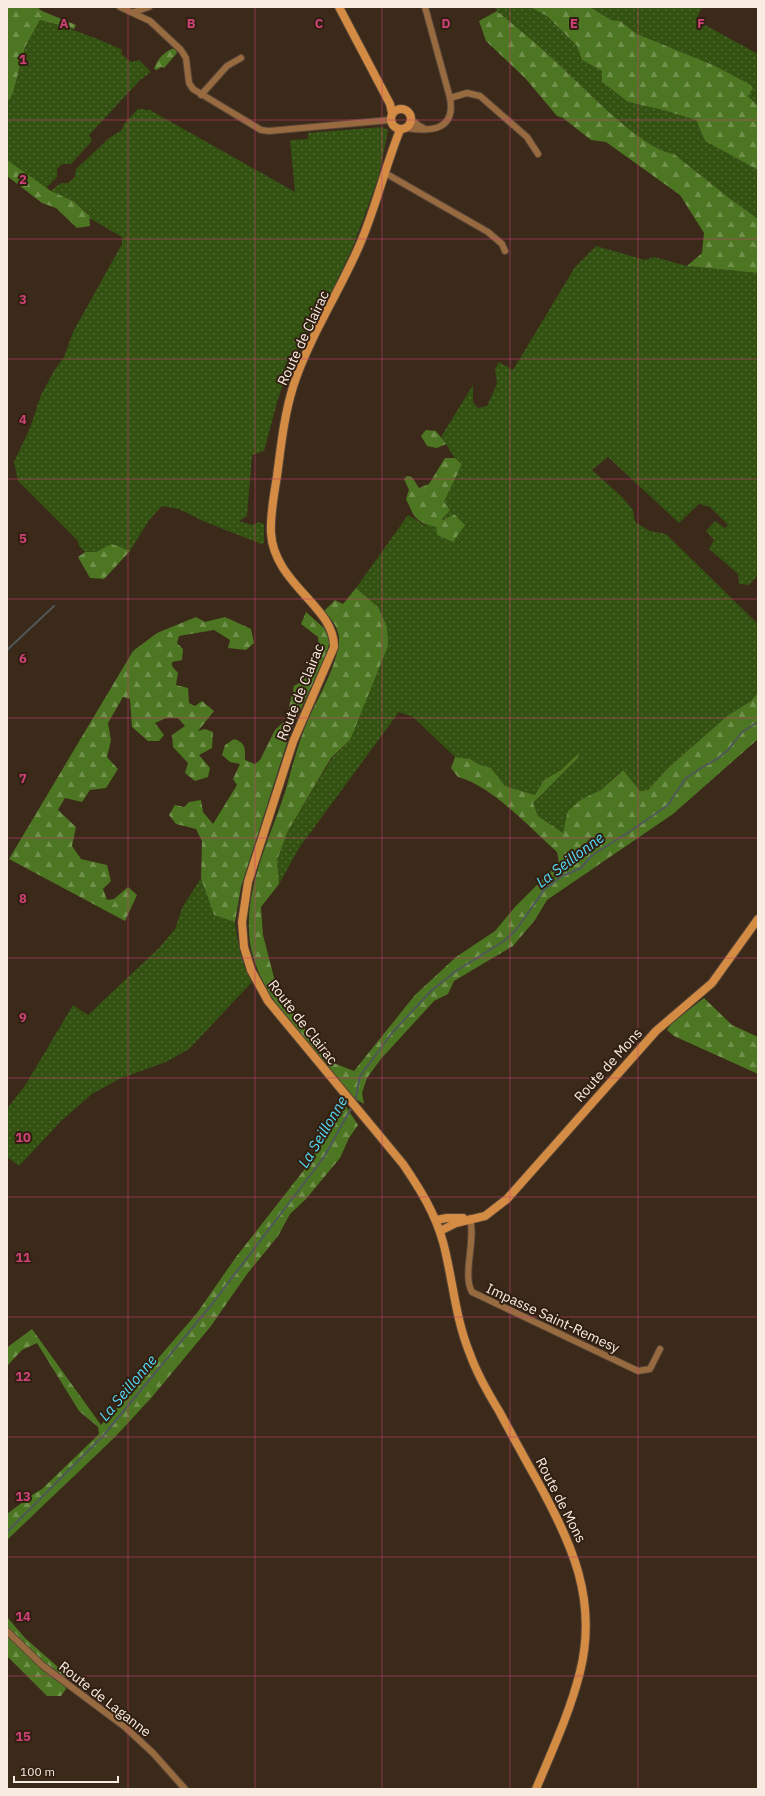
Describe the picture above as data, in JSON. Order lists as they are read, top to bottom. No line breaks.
{"streets":{"street":["Route de Clairac","Route de Mons","Impasse Saint-Remesy","Route de Laganne"]},"crossings":[["Route de Clairac","Route de Mons"],["Route de Mons","Impasse Saint-Remesy"]],"water":["La Seillonne"],"scale_bar":"100 m","grid":{"columns":["A","B","C","D","E","F"],"rows":["1","2","3","4","5","6","7","8","9","10","11","12","13","14","15"]}}
